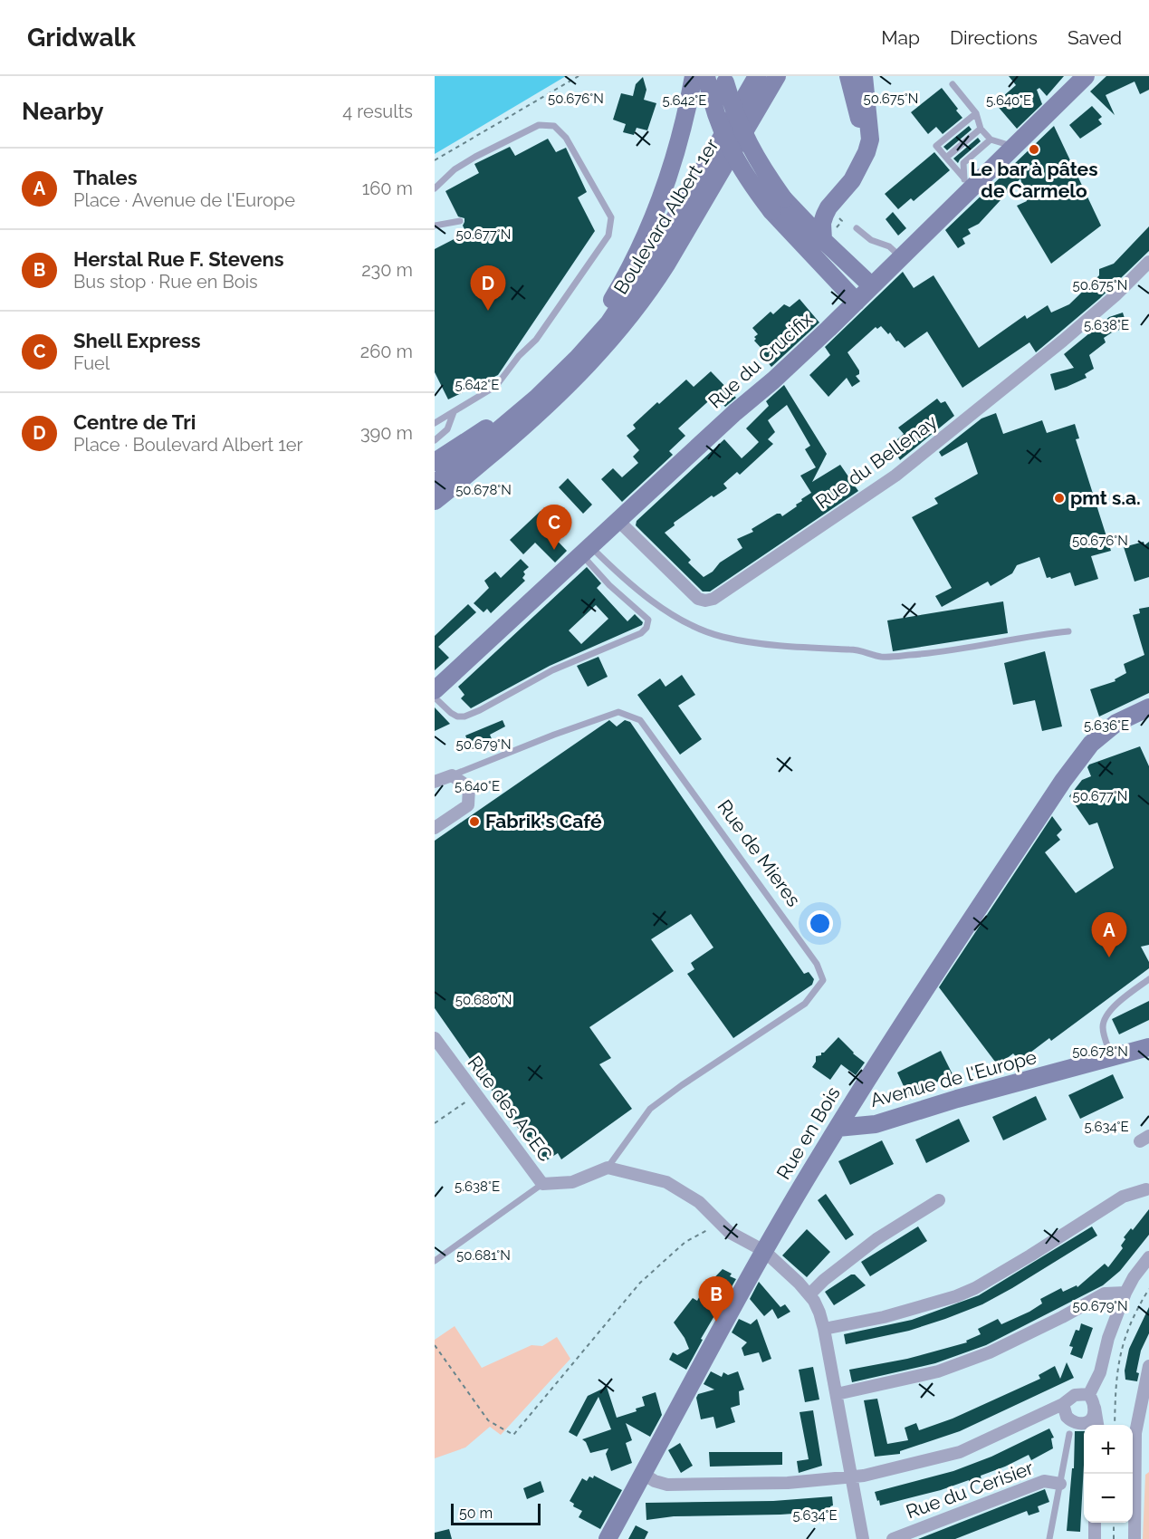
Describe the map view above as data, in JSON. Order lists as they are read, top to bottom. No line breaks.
{"streets":{"main road":["Boulevard Albert 1er","Rue du Crucifix","Avenue de l'Europe","Rue en Bois"],"street":["Rue du Bellenay","Rue de Mieres","Rue des ACEC","Rue du Cerisier"]},"crossings":[["Rue du Crucifix","Rue du Bellenay"],["Rue de Mieres","Rue des ACEC"],["Avenue de l'Europe","Rue en Bois"]],"places":["Le bar à pâtes de Carmelo","pmt s.a.","Fabrik's Café"],"scale_bar":"50 m","page":{"header":"Gridwalk","nav":["Map","Directions","Saved"],"heading":["Nearby","4 results"],"list":[{"mark":"A","name":"Thales","note":"Place · Avenue de l'Europe","value":"160 m"},{"mark":"B","name":"Herstal Rue F. Stevens","note":"Bus stop · Rue en Bois","value":"230 m"},{"mark":"C","name":"Shell Express","note":"Fuel","value":"260 m"},{"mark":"D","name":"Centre de Tri","note":"Place · Boulevard Albert 1er","value":"390 m"}],"pins":["D","C","A","B"],"map_buttons":["+","−"],"scale":"50 m"},"coordinates":["50.676°N","50.675°N","5.642°E","5.640°E","50.677°N","5.638°E","50.678°N","5.636°E","50.679°N","50.680°N","5.634°E","50.681°N"]}
